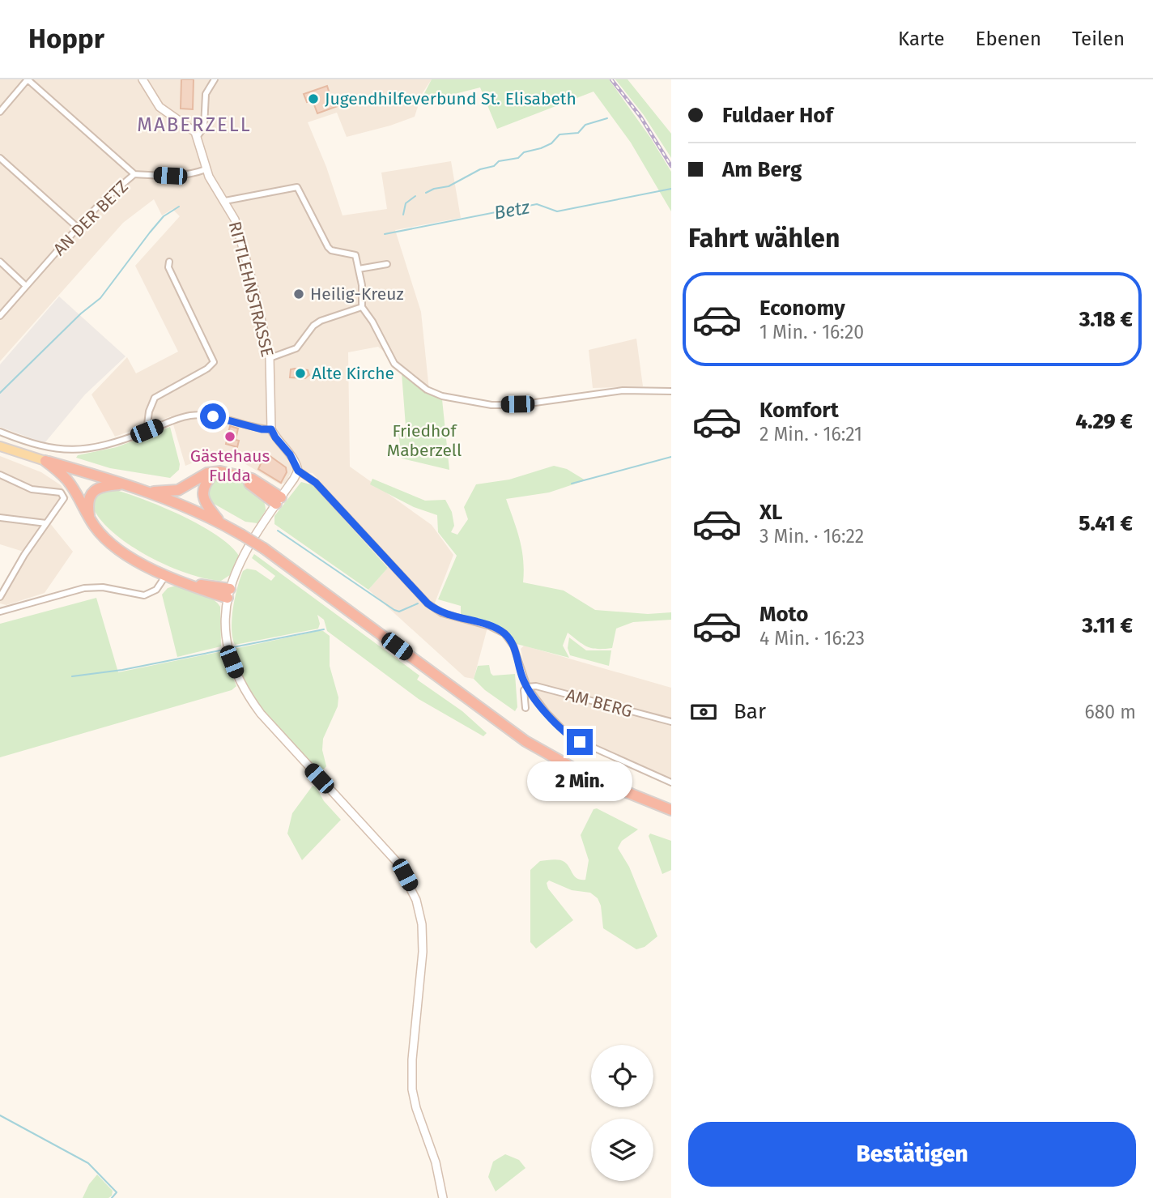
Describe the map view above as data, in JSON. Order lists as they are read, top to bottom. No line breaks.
{"streets":{"street":["AN DER BETZ","RITTLEHNSTRASSE","AM BERG"]},"crossings":[["AN DER BETZ","RITTLEHNSTRASSE"]],"districts":["MABERZELL"],"water":["Betz"],"parks":["Friedhof Maberzell"],"places":["Jugendhilfeverbund St. Elisabeth","Heilig-Kreuz","Alte Kirche","Gästehaus Fulda"],"page":{"header":"Hoppr","nav":["Karte","Ebenen","Teilen"],"banner":["Fuldaer Hof","Am Berg"],"heading":"Fahrt wählen","list":[{"name":"Economy","note":"1 Min. · 16:20","value":"3.18 €"},{"name":"Komfort","note":"2 Min. · 16:21","value":"4.29 €"},{"name":"XL","note":"3 Min. · 16:22","value":"5.41 €"},{"name":"Moto","note":"4 Min. · 16:23","value":"3.11 €"}],"pay":["Bar","680 m"],"bubble":"2 Min.","buttons":"Bestätigen"}}
